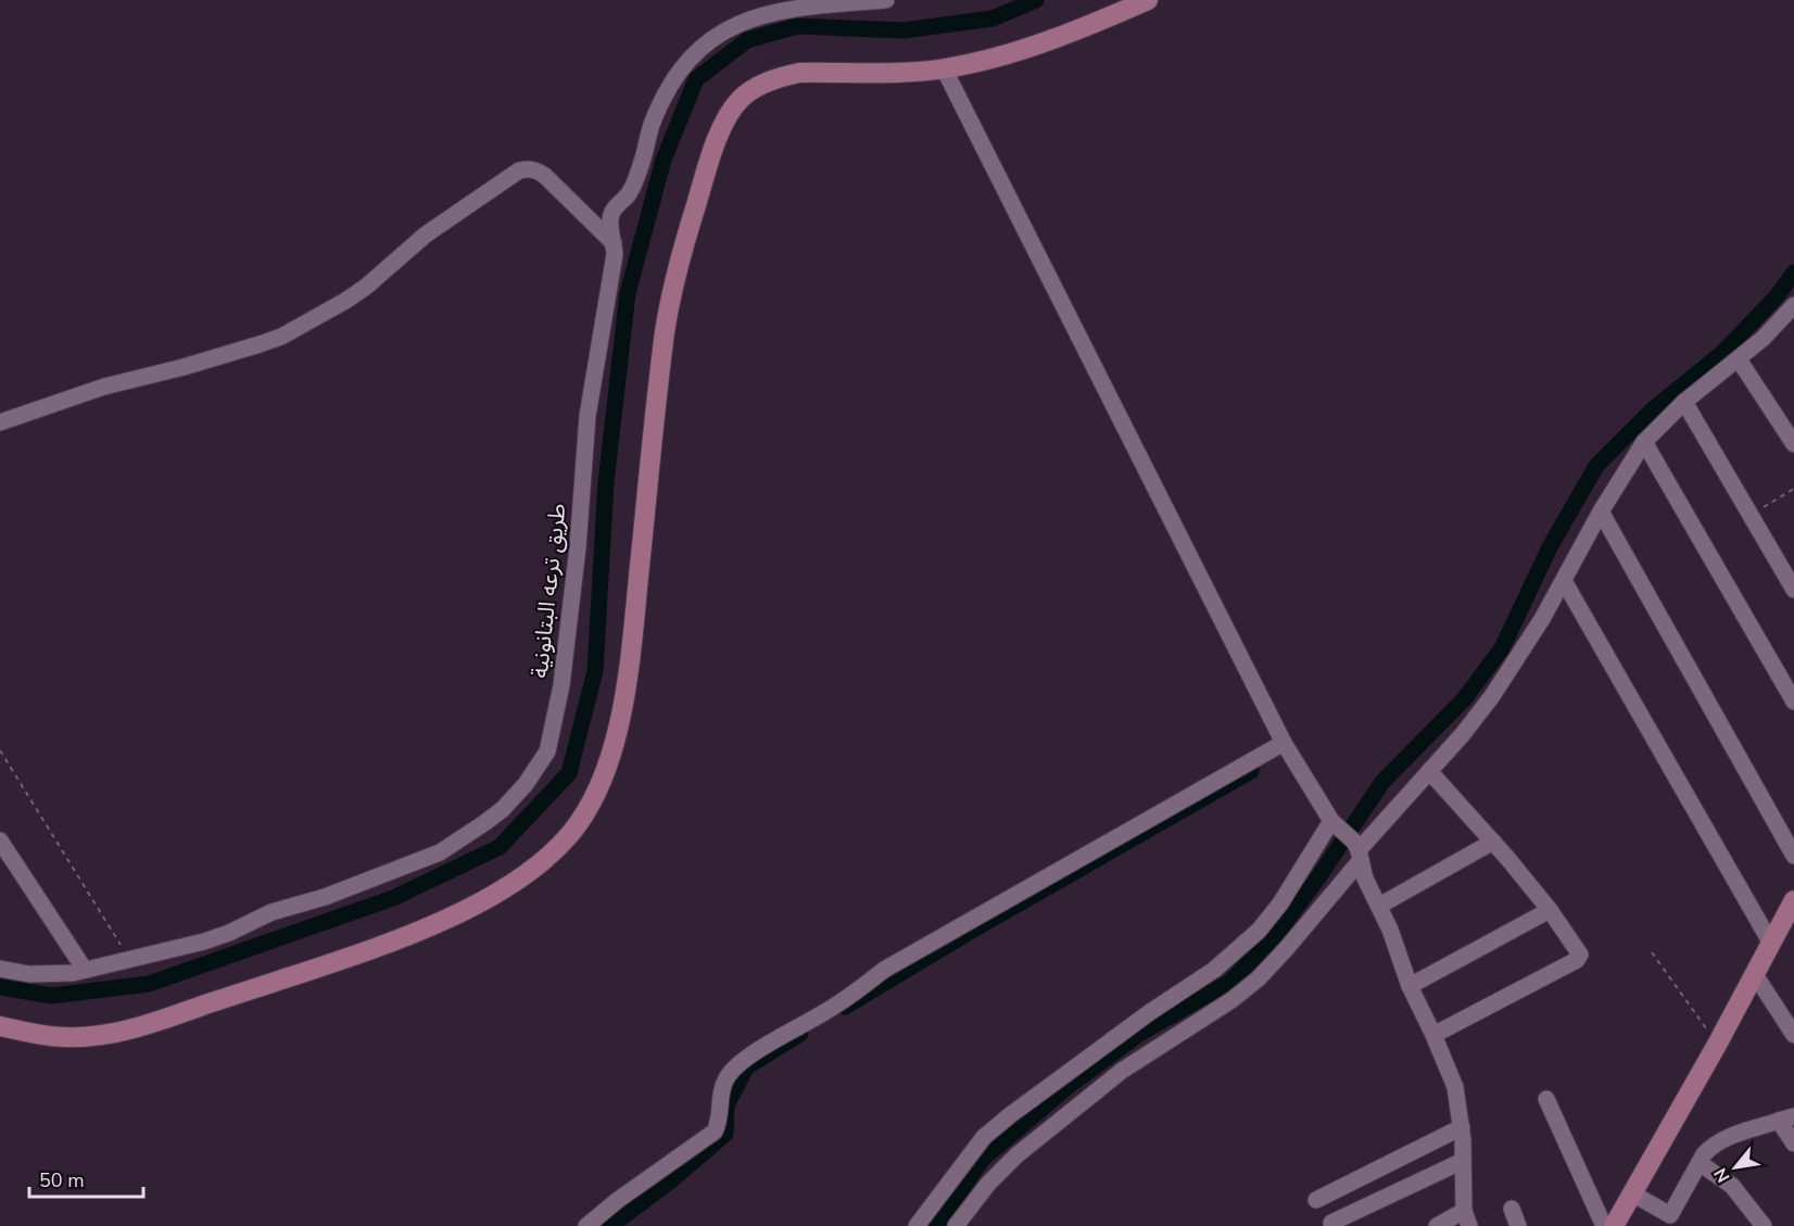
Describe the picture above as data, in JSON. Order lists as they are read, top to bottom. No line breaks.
{"streets":{"street":["طريق ترعه البتانونية"]},"scale_bar":"50 m","north":"bottom left"}
